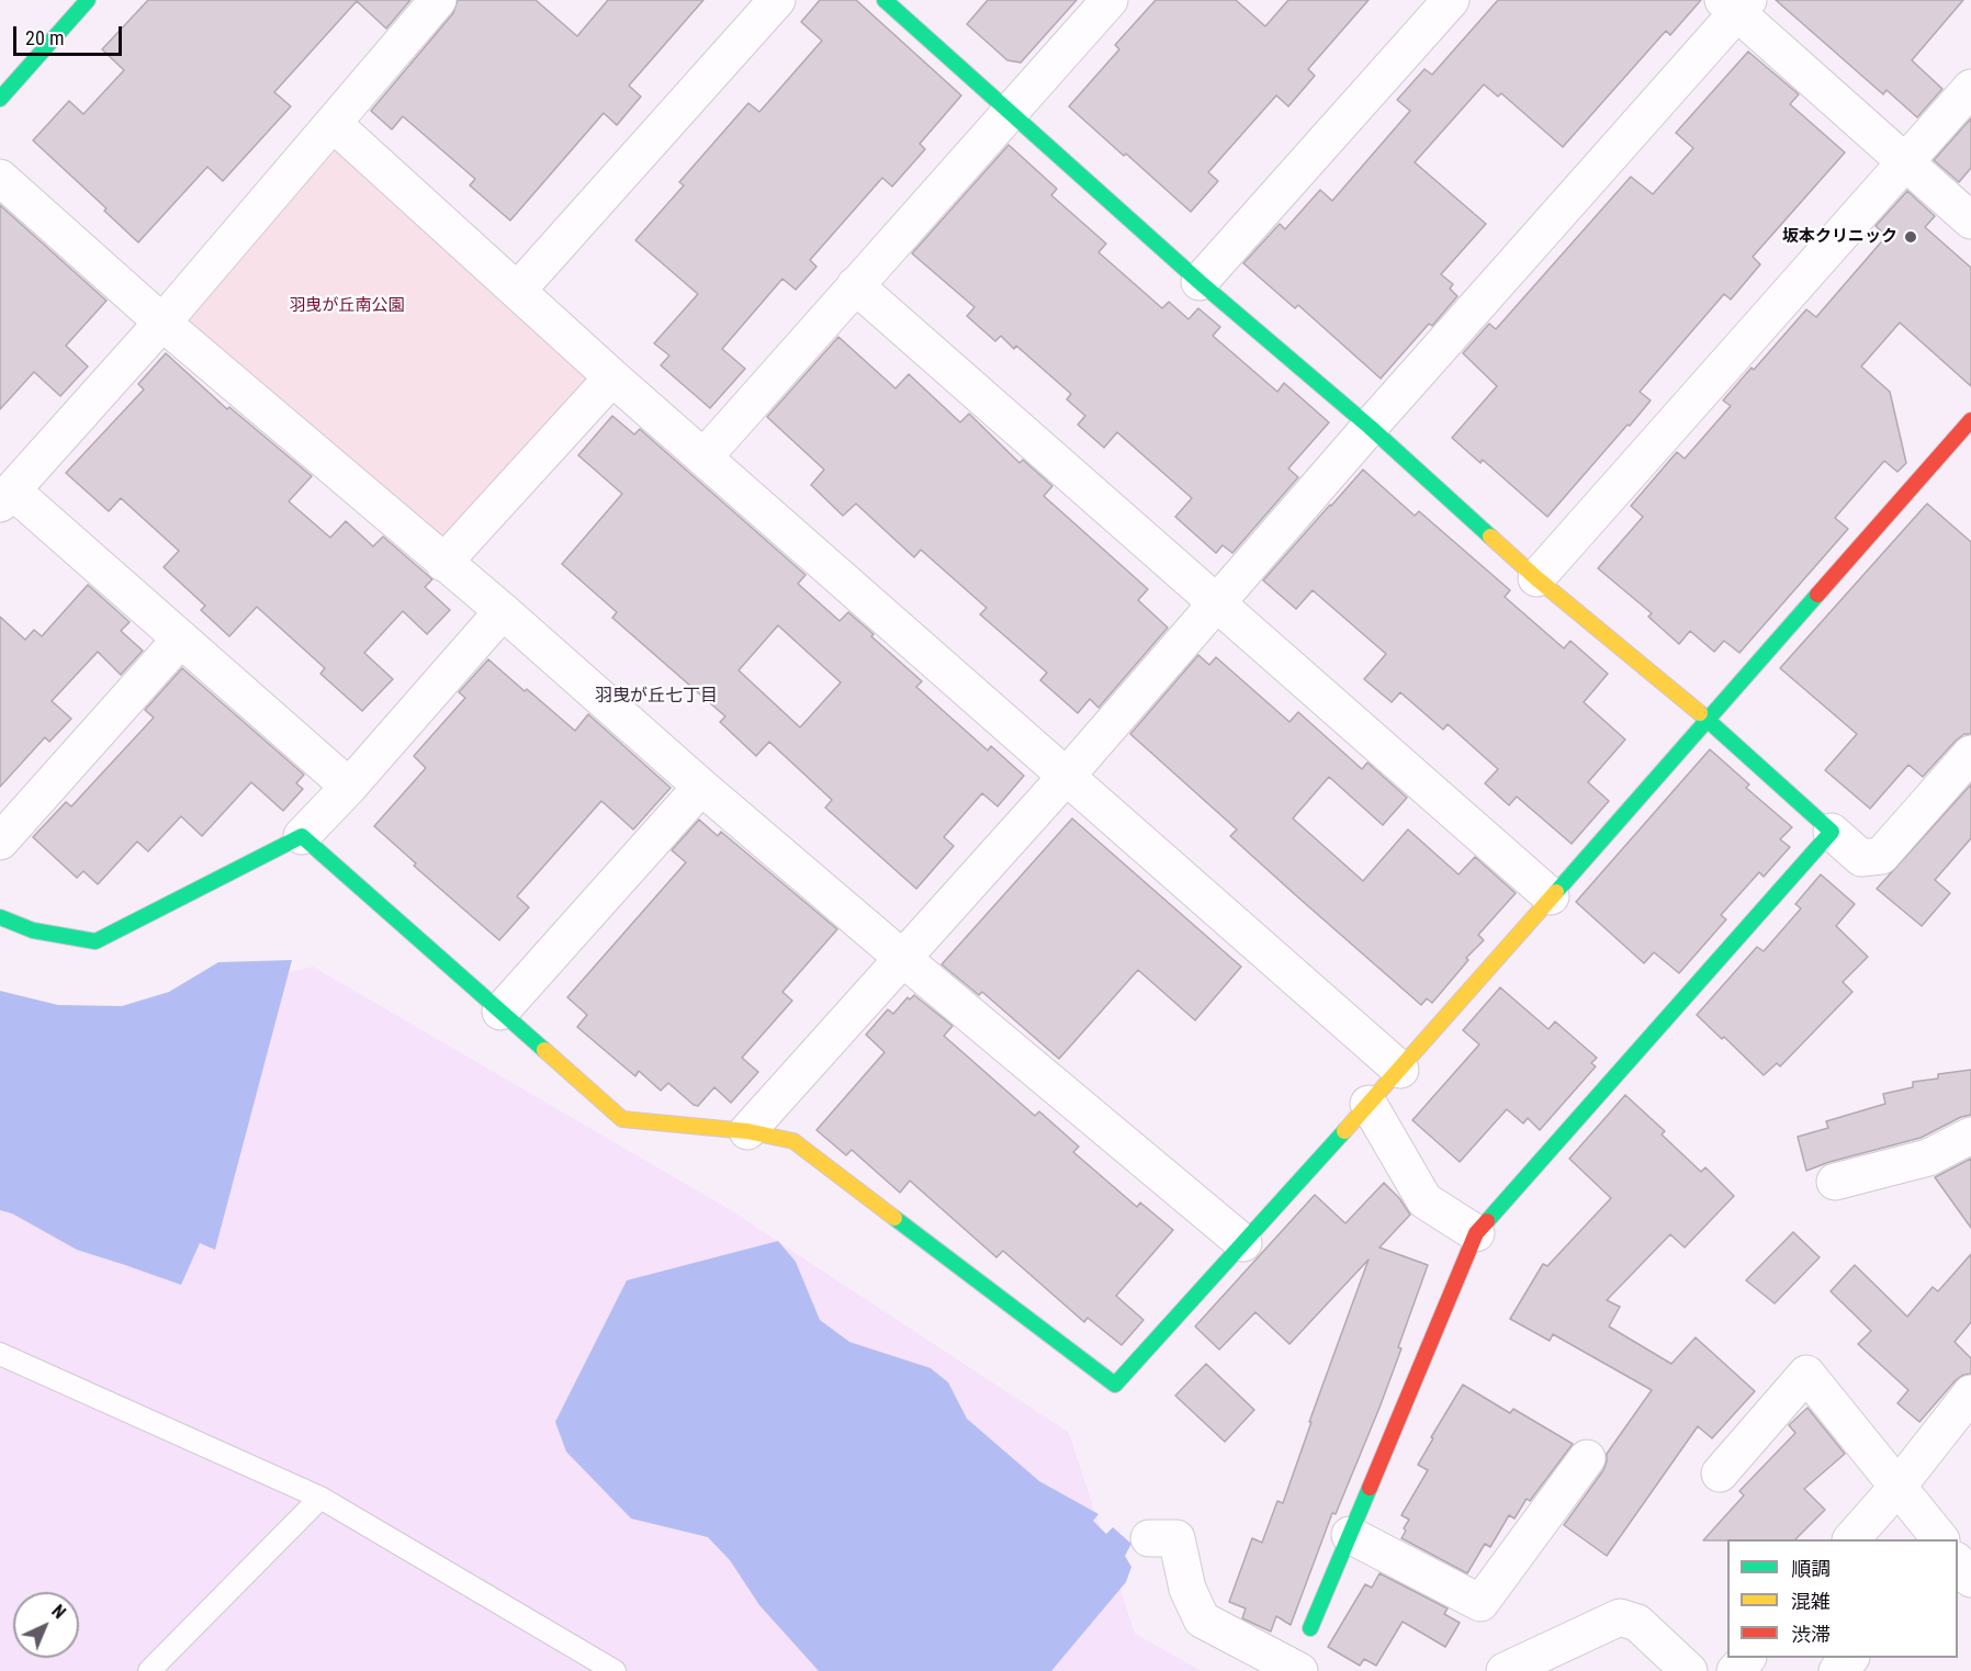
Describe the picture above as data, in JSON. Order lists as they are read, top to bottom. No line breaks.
{"districts":["羽曳が丘七丁目"],"parks":["羽曳が丘南公園"],"places":["坂本クリニック"],"legend":["順調","混雑","渋滞"],"scale_bar":"20 m","north":"top right"}
